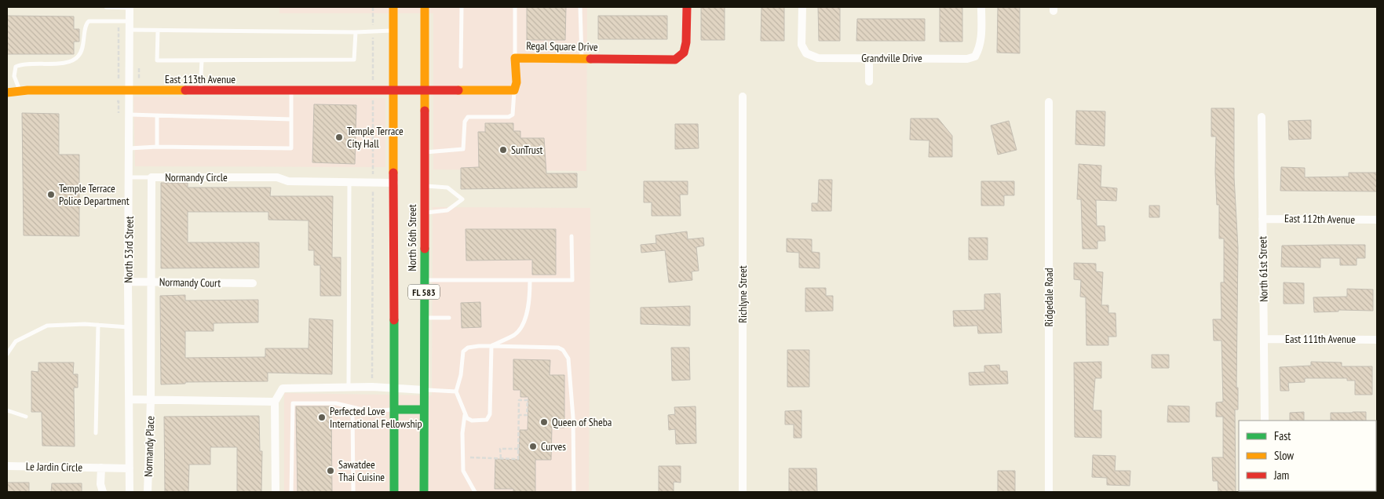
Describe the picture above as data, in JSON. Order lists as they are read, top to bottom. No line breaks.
{"streets":{"main road":["Regal Square Drive","East 113th Avenue","North 56th Street","FL 583"],"street":["Grandville Drive","Normandy Circle","East 112th Avenue","North 53rd Street","North 61st Street","Normandy Court","Richlyne Street","Ridgedale Road","East 111th Avenue","Normandy Place","Le Jardin Circle"]},"crossings":[["East 113th Avenue","North 56th Street"],["East 113th Avenue","North 53rd Street"],["Normandy Circle","North 56th Street"],["Normandy Circle","Normandy Court"],["Normandy Circle","Normandy Place"],["East 112th Avenue","North 61st Street"],["North 53rd Street","Normandy Court"],["North 53rd Street","Le Jardin Circle"],["North 61st Street","East 111th Avenue"]],"places":["Temple Terrace City Hall","SunTrust","Temple Terrace Police Department","Perfected Love International Fellowship","Queen of Sheba","Curves","Sawatdee Thai Cuisine"],"legend":["Fast","Slow","Jam"]}
